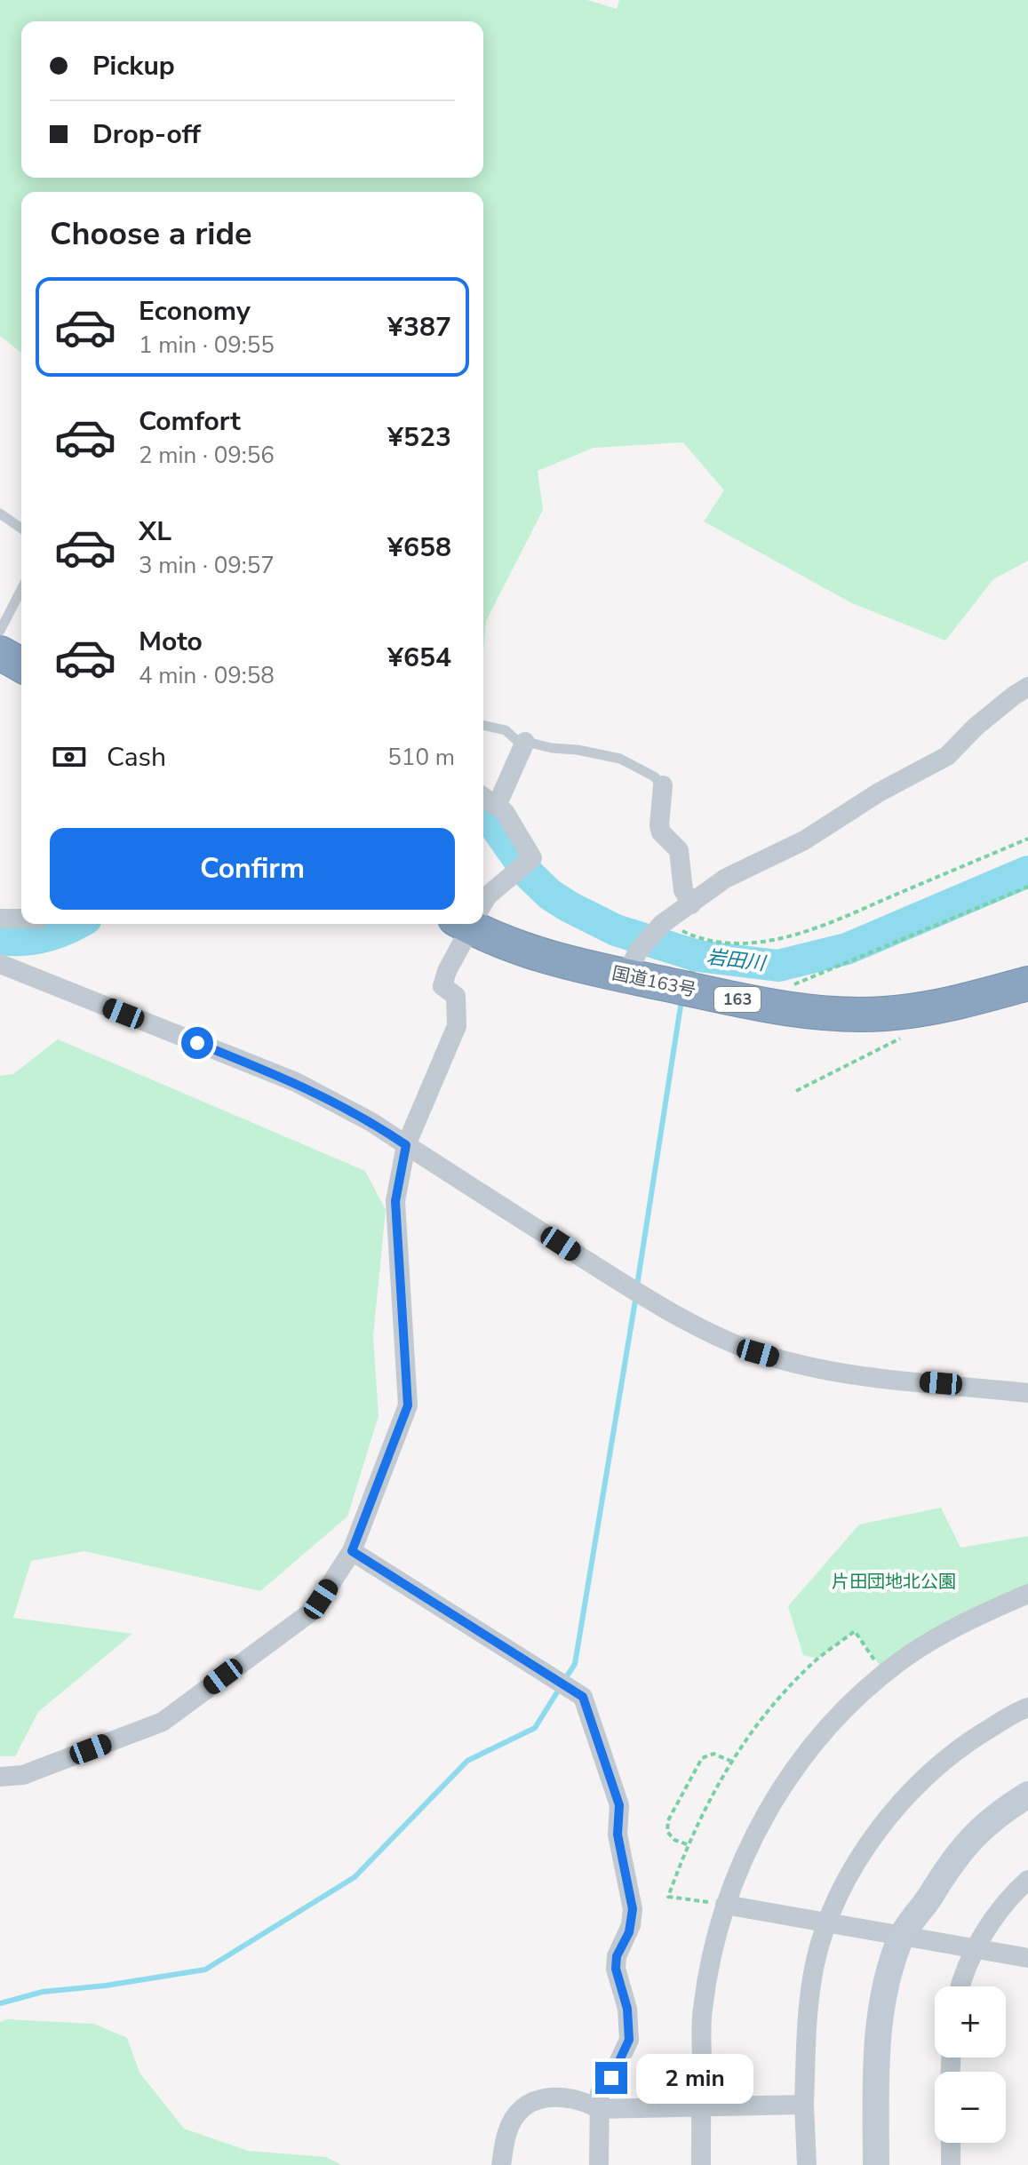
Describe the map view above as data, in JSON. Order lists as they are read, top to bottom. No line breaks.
{"streets":{"highway":["国道163号","163"]},"water":["岩田川"],"parks":["片田団地北公園"],"page":{"banner":["Pickup","Drop-off"],"heading":"Choose a ride","list":[{"name":"Economy","note":"1 min · 09:55","value":"¥387"},{"name":"Comfort","note":"2 min · 09:56","value":"¥523"},{"name":"XL","note":"3 min · 09:57","value":"¥658"},{"name":"Moto","note":"4 min · 09:58","value":"¥654"}],"pay":["Cash","510 m"],"buttons":"Confirm","map_buttons":["+","−"],"bubble":"2 min"}}
